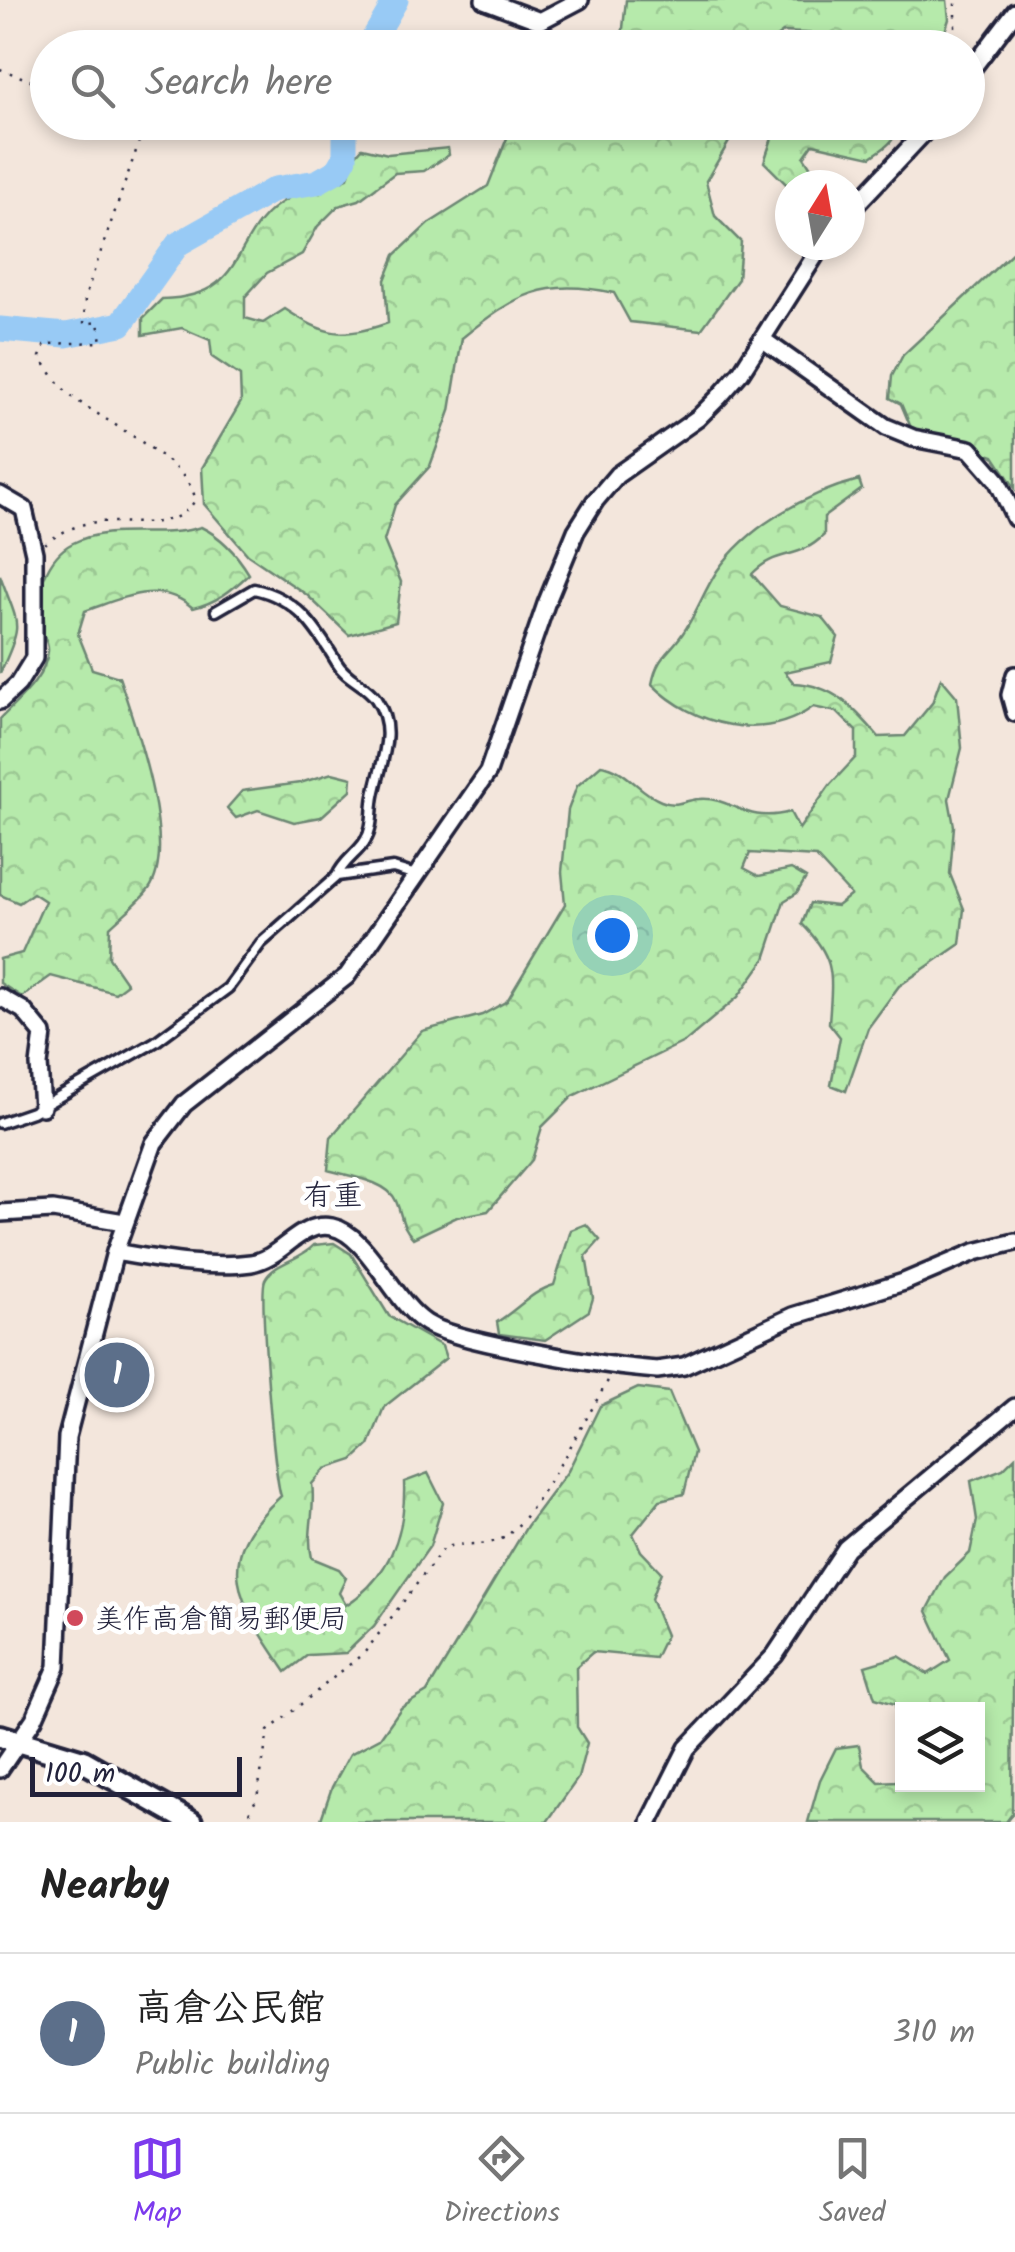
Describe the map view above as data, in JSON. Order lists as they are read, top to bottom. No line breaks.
{"districts":["有重"],"places":["美作高倉簡易郵便局"],"scale_bar":"100 m","north":"top","page":{"search":"Search here","pins":"1","scale":"100 m","heading":"Nearby","list":[{"mark":"1","name":"高倉公民館","note":"Public building","value":"310 m"}],"nav":["Map","Directions","Saved"]}}
